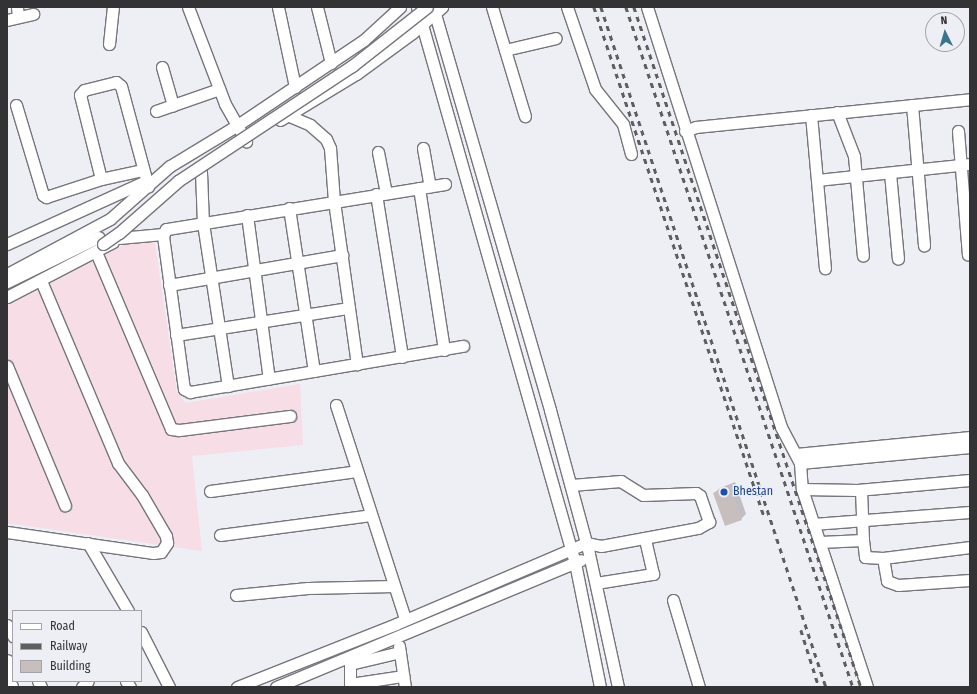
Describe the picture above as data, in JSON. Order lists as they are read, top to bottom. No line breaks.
{"places":["Bhestan"],"legend":["Road","Railway","Building"],"north":"top"}
